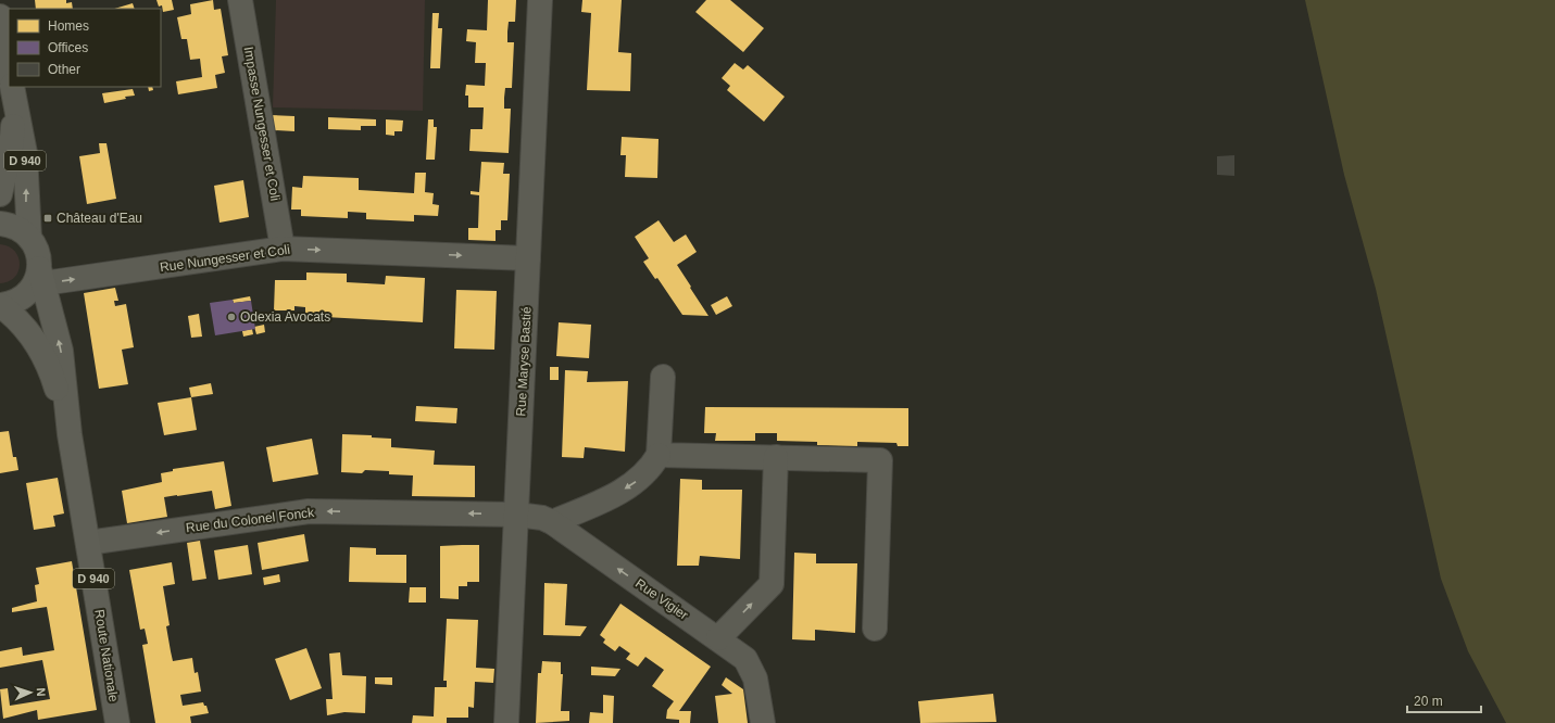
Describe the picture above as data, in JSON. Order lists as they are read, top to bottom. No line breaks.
{"streets":{"main road":["D 940","Route Nationale"],"street":["Impasse Nungesser et Coli","Rue Nungesser et Coli","Rue Maryse Bastié","Rue du Colonel Fonck","Rue Vigier"]},"crossings":[["Impasse Nungesser et Coli","Rue Nungesser et Coli"],["D 940","Route Nationale"],["Rue Nungesser et Coli","Rue Maryse Bastié"],["Rue Nungesser et Coli","Route Nationale"],["Rue Maryse Bastié","Rue du Colonel Fonck"],["Rue Maryse Bastié","Rue Vigier"],["Rue du Colonel Fonck","Rue Vigier"],["Rue du Colonel Fonck","Route Nationale"]],"one_way":["Rue Nungesser et Coli","Rue du Colonel Fonck","Rue Vigier"],"places":{"transit":["Château d'Eau"],"other":["Odexia Avocats"]},"legend":["Homes","Offices","Other"],"scale_bar":"20 m","north":"right"}
